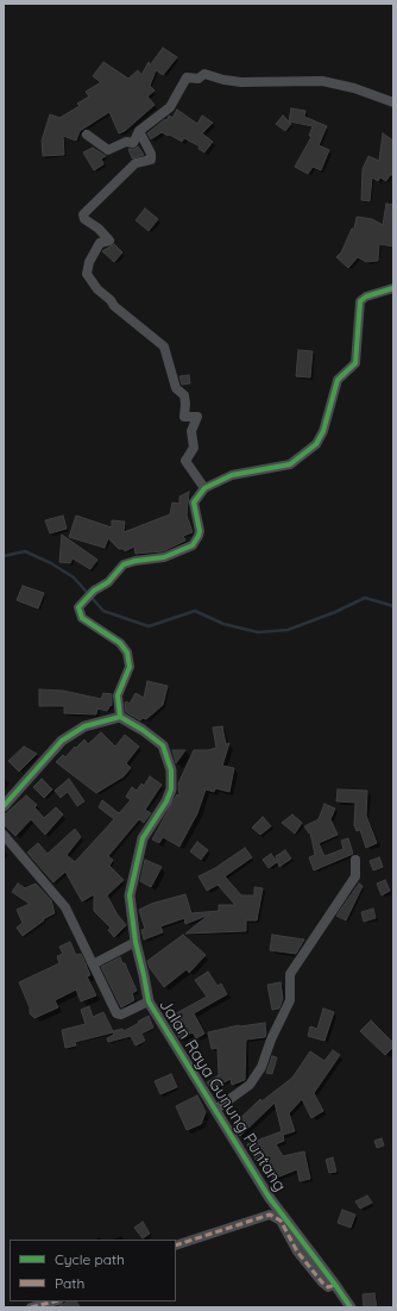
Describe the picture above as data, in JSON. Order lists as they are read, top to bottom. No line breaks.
{"streets":{"street":["Jalan Raya Gunung Puntang"]},"legend":["Cycle path","Path"]}
